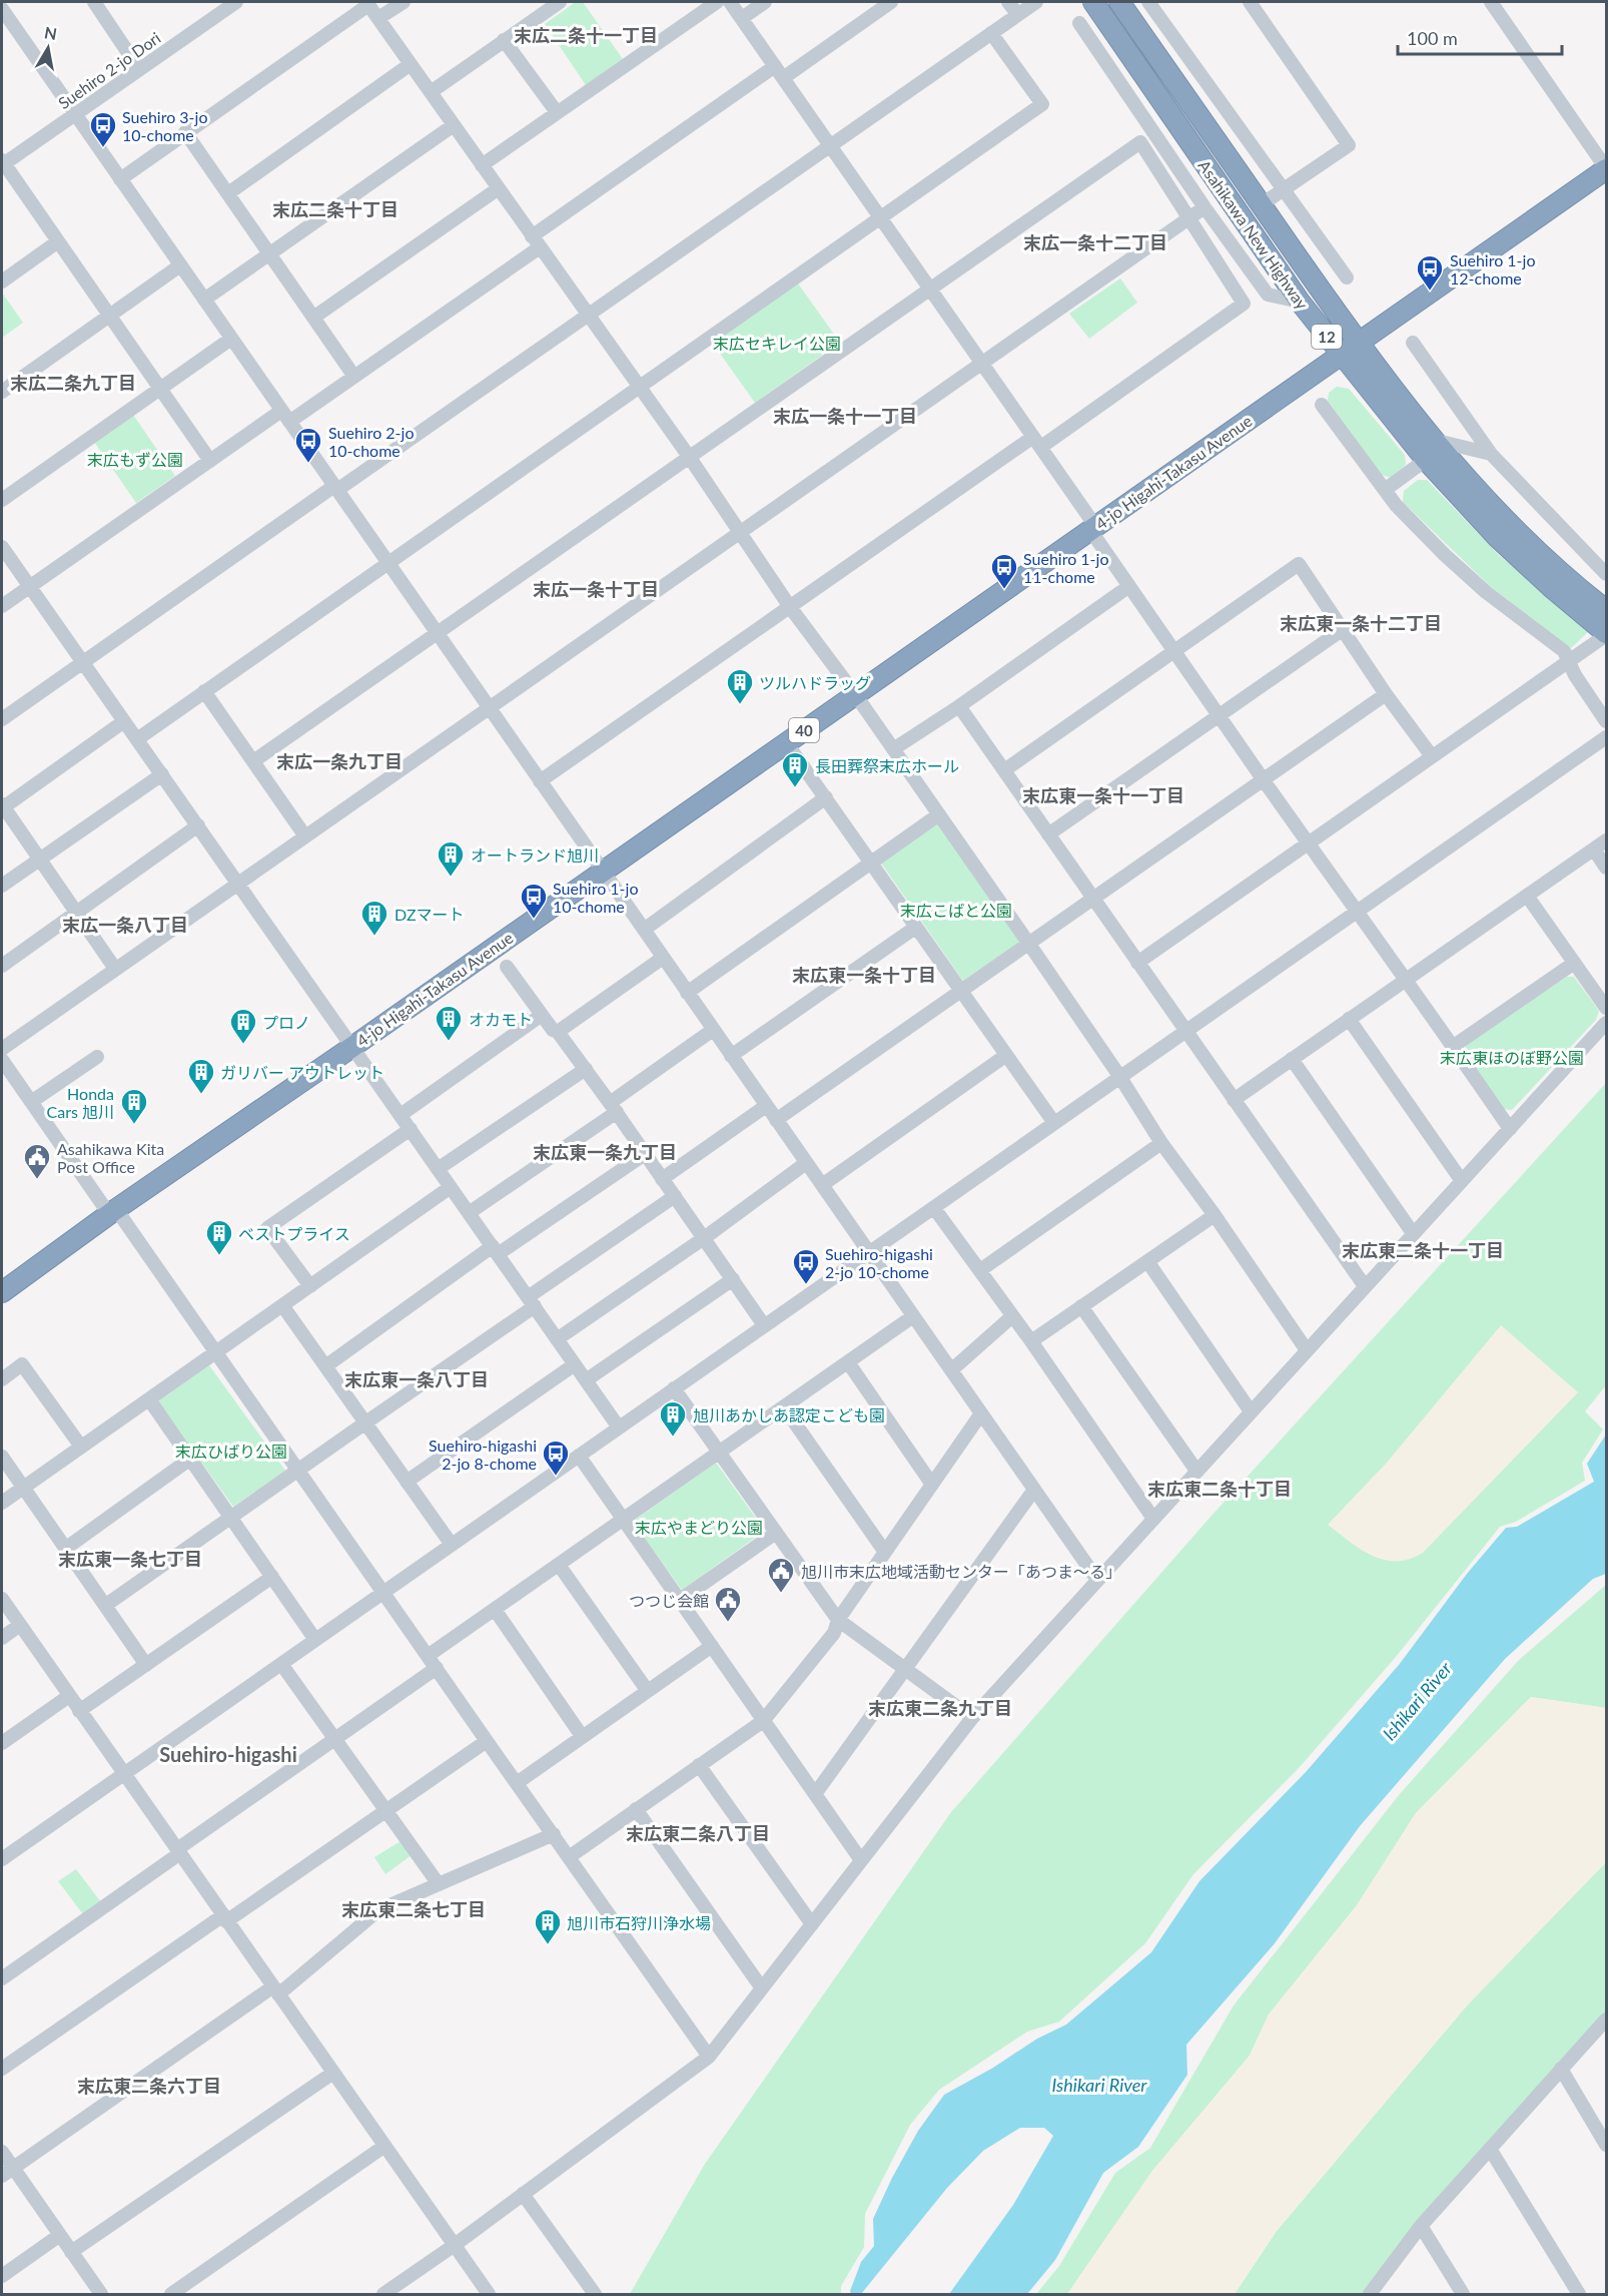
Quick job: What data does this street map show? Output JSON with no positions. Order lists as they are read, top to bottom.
{
  "streets": {
    "highway": [
      "Asahikawa New Highway",
      "12",
      "4-jo Higahi-Takasu Avenue",
      "40"
    ],
    "street": ["Suehiro 2-jo Dori"]
  },
  "crossings": [
    ["Asahikawa New Highway", "4-jo Higahi-Takasu Avenue"]
  ],
  "districts": [
    "末広二条十一丁目",
    "末広二条十丁目",
    "末広一条十二丁目",
    "末広二条九丁目",
    "末広一条十一丁目",
    "末広一条十丁目",
    "末広東一条十二丁目",
    "末広一条九丁目",
    "末広東一条十一丁目",
    "末広一条八丁目",
    "末広東一条十丁目",
    "末広東一条九丁目",
    "末広東二条十一丁目",
    "末広東一条八丁目",
    "末広東二条十丁目",
    "末広東一条七丁目",
    "末広東二条九丁目",
    "Suehiro-higashi",
    "末広東二条八丁目",
    "末広東二条七丁目",
    "末広東二条六丁目"
  ],
  "water": ["Ishikari River"],
  "parks": [
    "末広セキレイ公園",
    "末広もず公園",
    "末広こばと公園",
    "末広東ほのぼ野公園",
    "末広ひばり公園",
    "末広やまどり公園"
  ],
  "places": {
    "bus stop": [
      "Suehiro 3-jo 10-chome",
      "Suehiro 1-jo 12-chome",
      "Suehiro 2-jo 10-chome",
      "Suehiro 1-jo 11-chome",
      "Suehiro 1-jo 10-chome",
      "Suehiro-higashi 2-jo 10-chome",
      "Suehiro-higashi 2-jo 8-chome"
    ],
    "building": [
      "ツルハドラッグ",
      "長田葬祭末広ホール",
      "オートランド旭川",
      "DZマート",
      "オカモト",
      "プロノ",
      "ガリバー アウトレット",
      "Honda Cars 旭川",
      "ベストプライス",
      "旭川あかしあ認定こども園",
      "旭川市石狩川浄水場"
    ],
    "public building": ["Asahikawa Kita Post Office", "旭川市末広地域活動センター「あつま〜る」", "つつじ会館"]
  },
  "scale_bar": "100 m",
  "north": "top"
}
